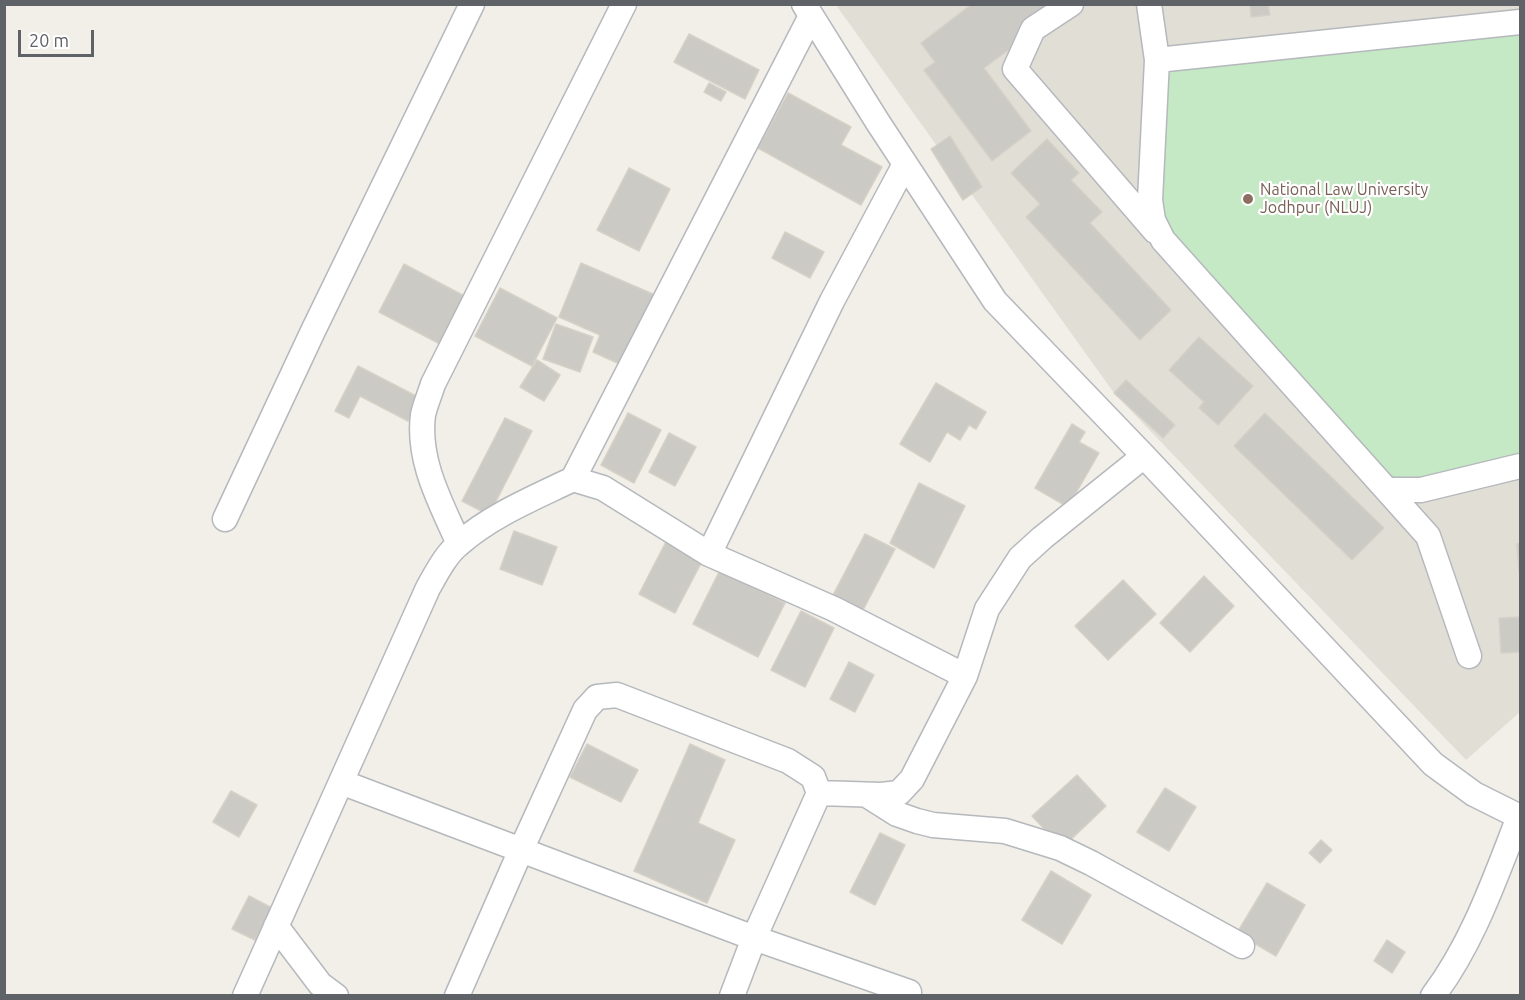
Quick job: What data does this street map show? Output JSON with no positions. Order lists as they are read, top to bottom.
{
  "places": ["National Law University Jodhpur (NLUJ)"],
  "scale_bar": "20 m"
}
